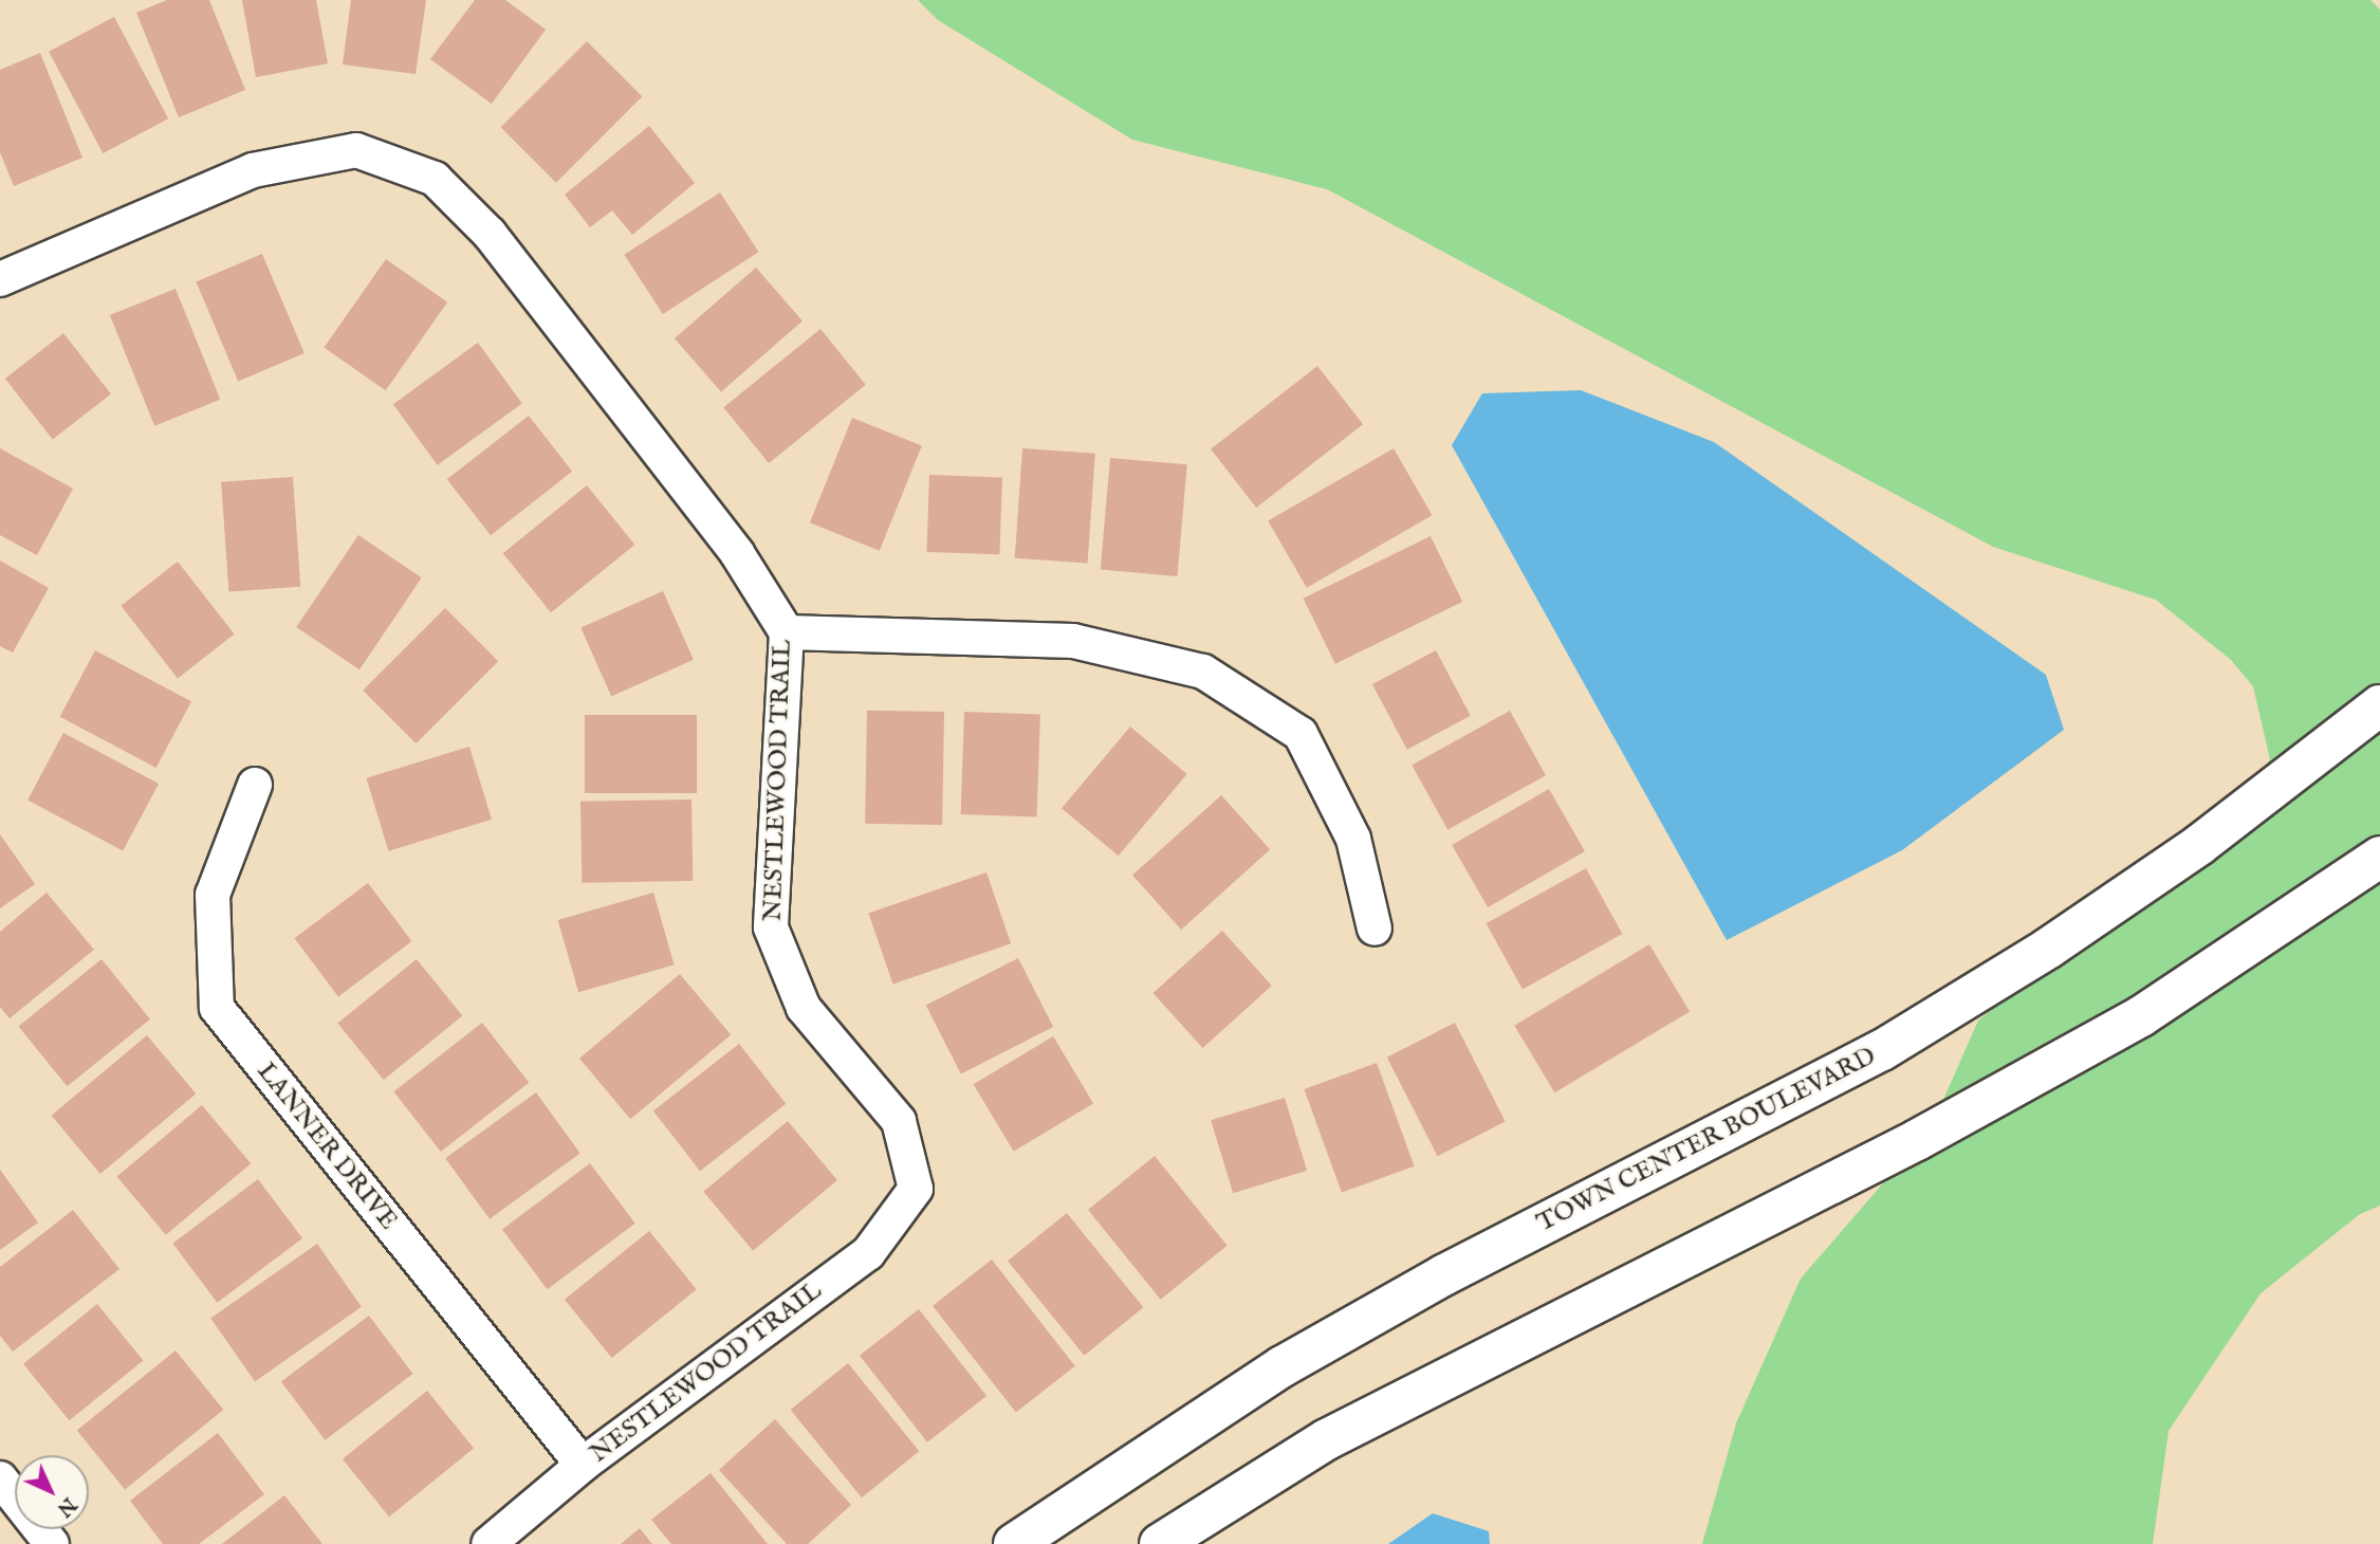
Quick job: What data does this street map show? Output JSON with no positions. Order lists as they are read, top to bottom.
{
  "streets": {
    "main road": ["TOWN CENTER BOULEVARD"],
    "street": ["NESTLEWOOD TRAIL", "LANNER DRIVE"]
  },
  "crossings": [
    ["NESTLEWOOD TRAIL", "LANNER DRIVE"]
  ],
  "north": "bottom right"
}
